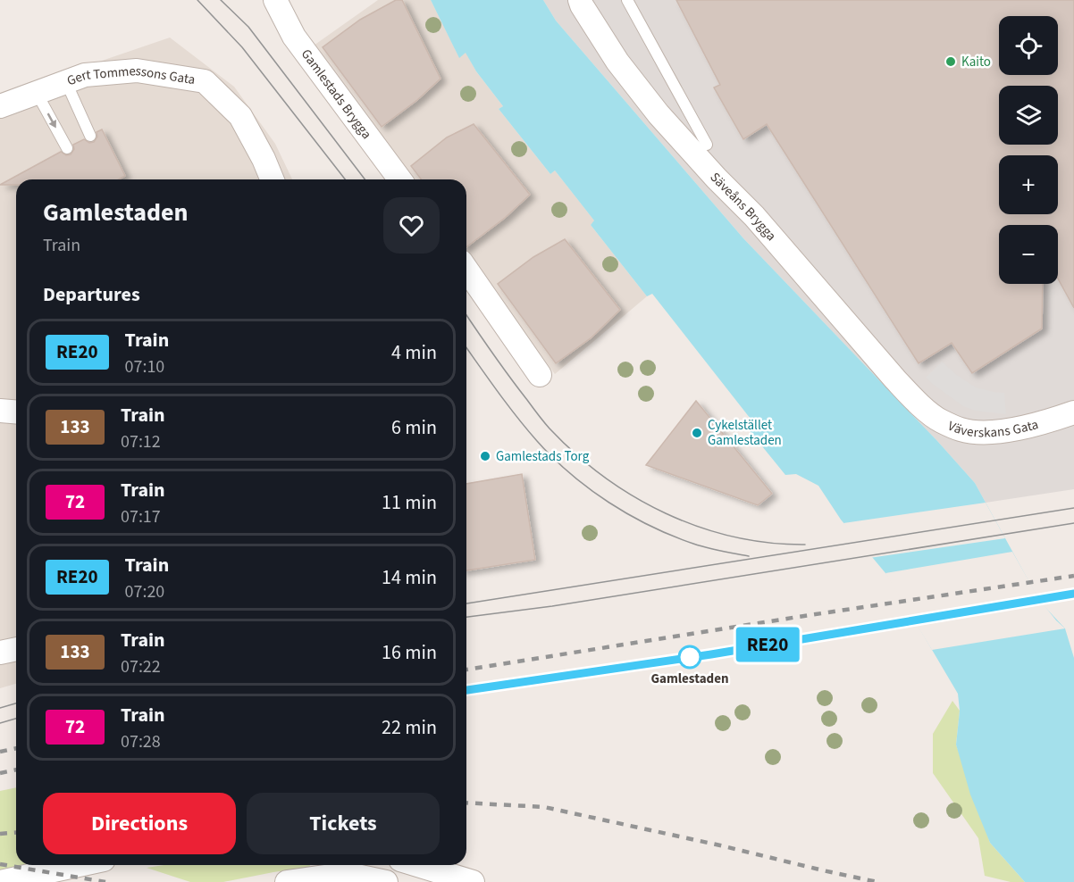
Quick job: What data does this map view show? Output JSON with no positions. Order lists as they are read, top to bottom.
{
  "streets": {
    "street": [
      "Gert Tommessons Gata",
      "Gamlestads Brygga",
      "Säveåns Brygga",
      "Väverskans Gata"
    ]
  },
  "crossings": [
    ["Säveåns Brygga", "Väverskans Gata"]
  ],
  "places": [
    "Kaito",
    "Cykelstället Gamlestaden",
    "Gamlestads Torg",
    "Gamlestaden"
  ],
  "page": {
    "on_map": "RE20",
    "map_buttons": ["+", "−"],
    "heading": [
      ["Gamlestaden", "Train"],
      "Departures"
    ],
    "list": [
      {
        "mark": "RE20",
        "name": "Train",
        "note": "07:10",
        "value": "4 min"
      },
      {
        "mark": "133",
        "name": "Train",
        "note": "07:12",
        "value": "6 min"
      },
      {
        "mark": "72",
        "name": "Train",
        "note": "07:17",
        "value": "11 min"
      },
      {
        "mark": "RE20",
        "name": "Train",
        "note": "07:20",
        "value": "14 min"
      },
      {
        "mark": "133",
        "name": "Train",
        "note": "07:22",
        "value": "16 min"
      },
      {
        "mark": "72",
        "name": "Train",
        "note": "07:28",
        "value": "22 min"
      }
    ],
    "buttons": ["Directions", "Tickets"]
  }
}
